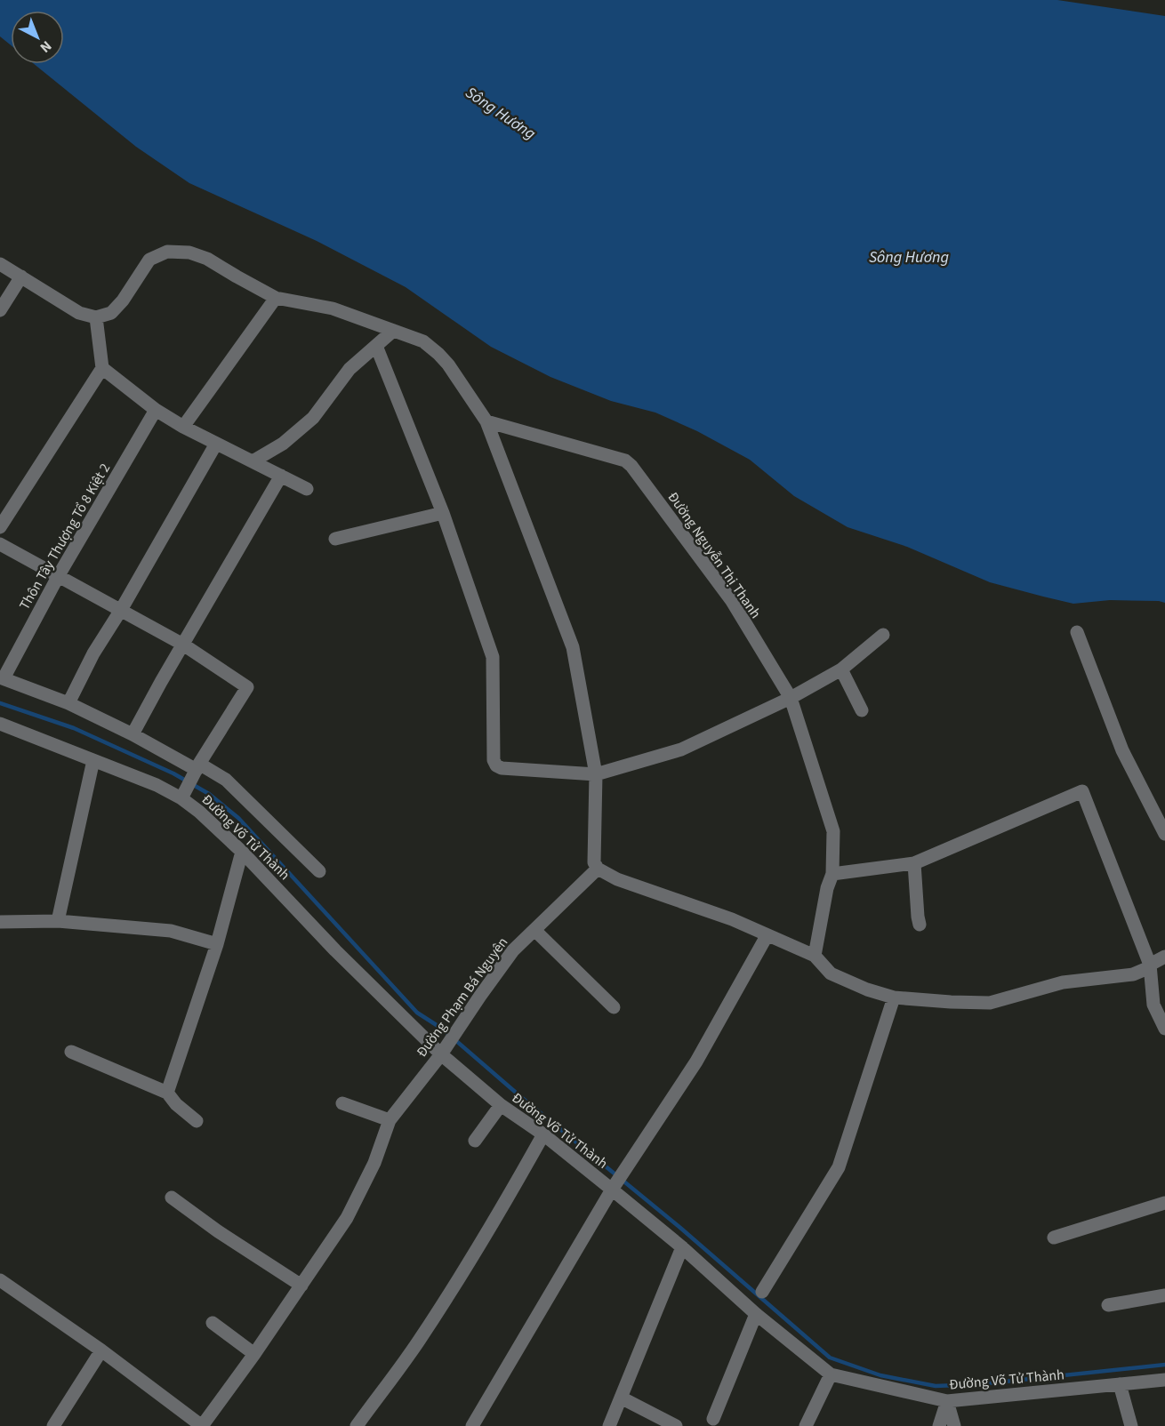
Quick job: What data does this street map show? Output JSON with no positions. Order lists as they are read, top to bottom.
{
  "streets": {
    "street": [
      "Thôn Tây Thượng Tổ 8 Kiệt 2",
      "Đường Nguyễn Thị Thanh",
      "Đường Võ Tử Thành",
      "Đường Phạm Bá Nguyên"
    ]
  },
  "crossings": [
    ["Đường Võ Tử Thành", "Đường Phạm Bá Nguyên"]
  ],
  "water": ["Sông Hương"],
  "north": "bottom right"
}
